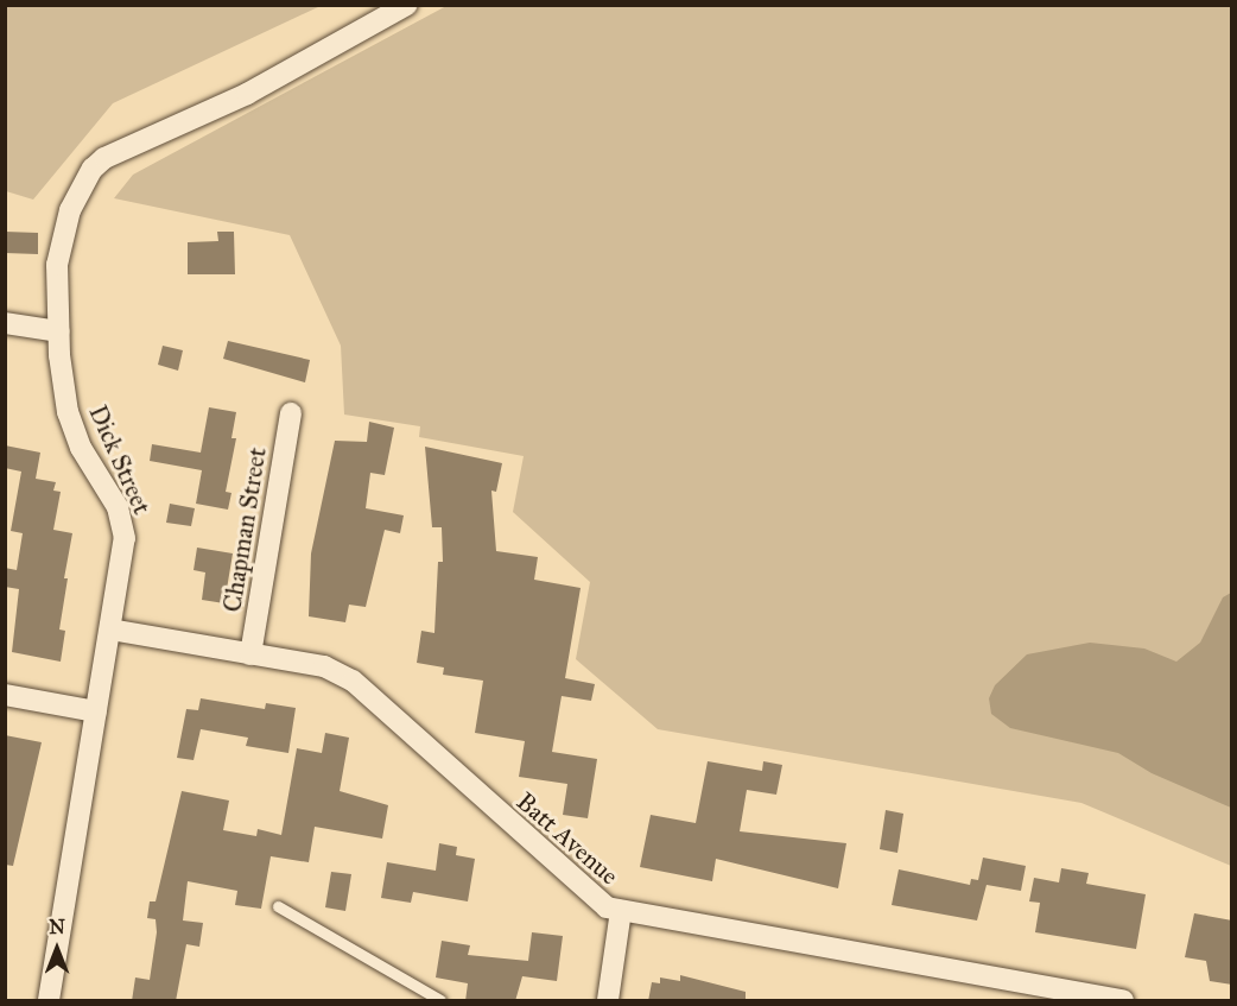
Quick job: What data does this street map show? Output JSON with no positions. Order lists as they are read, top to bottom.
{
  "streets": {
    "street": ["Dick Street", "Chapman Street", "Batt Avenue"]
  },
  "crossings": [
    ["Dick Street", "Batt Avenue"],
    ["Chapman Street", "Batt Avenue"]
  ],
  "north": "top"
}
